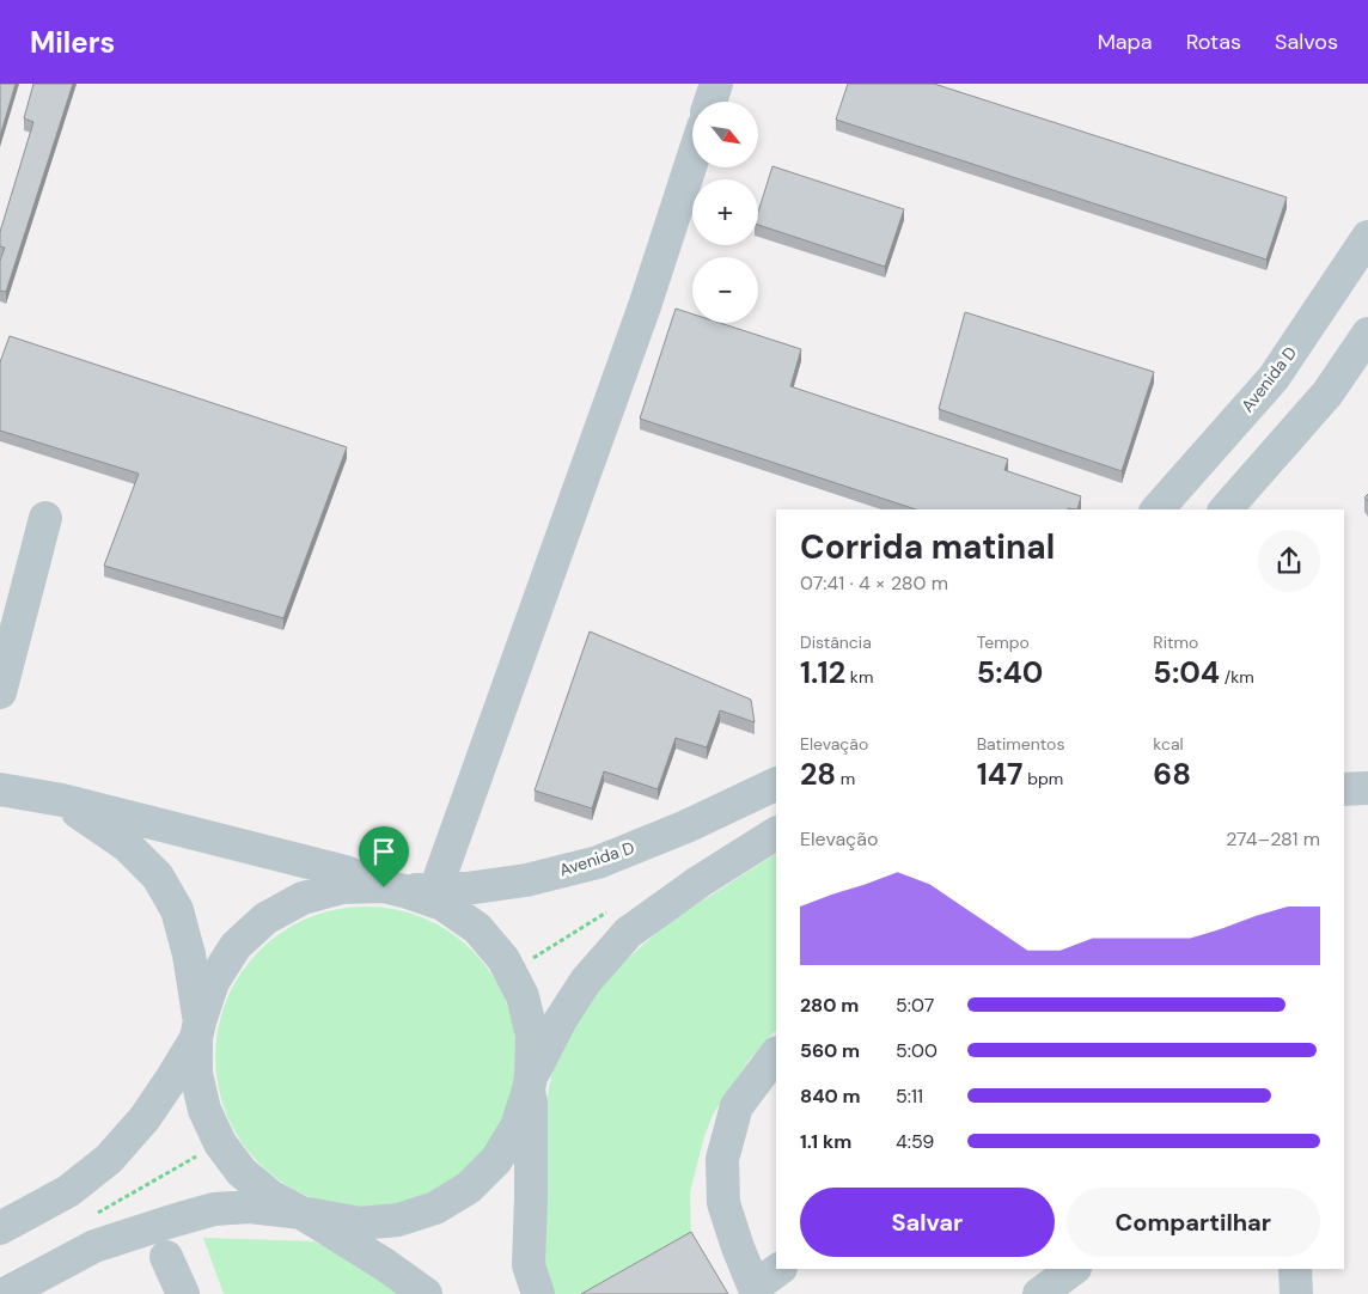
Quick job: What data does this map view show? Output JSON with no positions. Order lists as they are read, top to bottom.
{
  "streets": {
    "street": ["Avenida D"]
  },
  "north": "bottom right",
  "page": {
    "header": "Milers",
    "nav": ["Mapa", "Rotas", "Salvos"],
    "map_buttons": ["+", "−"],
    "heading": ["Corrida matinal", "07:41 · 4 × 280 m"],
    "stats": [
      ["Distância", "1.12 km"],
      ["Tempo", "5:40"],
      ["Ritmo", "5:04 /km"],
      ["Elevação", "28 m"],
      ["Batimentos", "147 bpm"],
      ["kcal", "68"]
    ],
    "chart": ["Elevação", "274–281 m"],
    "list": [
      {
        "name": "280 m",
        "note": "5:07"
      },
      {
        "name": "560 m",
        "note": "5:00"
      },
      {
        "name": "840 m",
        "note": "5:11"
      },
      {
        "name": "1.1 km",
        "note": "4:59"
      }
    ],
    "buttons": ["Salvar", "Compartilhar"]
  }
}
